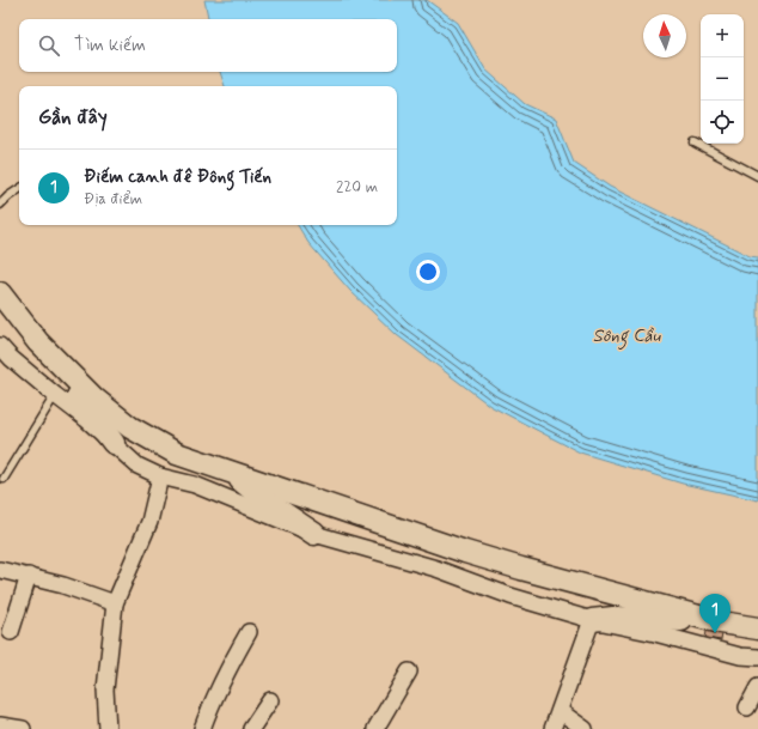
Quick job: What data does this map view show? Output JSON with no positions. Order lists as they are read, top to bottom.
{
  "water": ["Sông Cầu"],
  "north": "top",
  "page": {
    "map_buttons": ["+", "−"],
    "search": "Tìm kiếm",
    "heading": "Gần đây",
    "list": [
      {
        "mark": "1",
        "name": "Điếm canh đê Đông Tiến",
        "note": "Địa điểm",
        "value": "220 m"
      }
    ],
    "pins": "1"
  }
}
